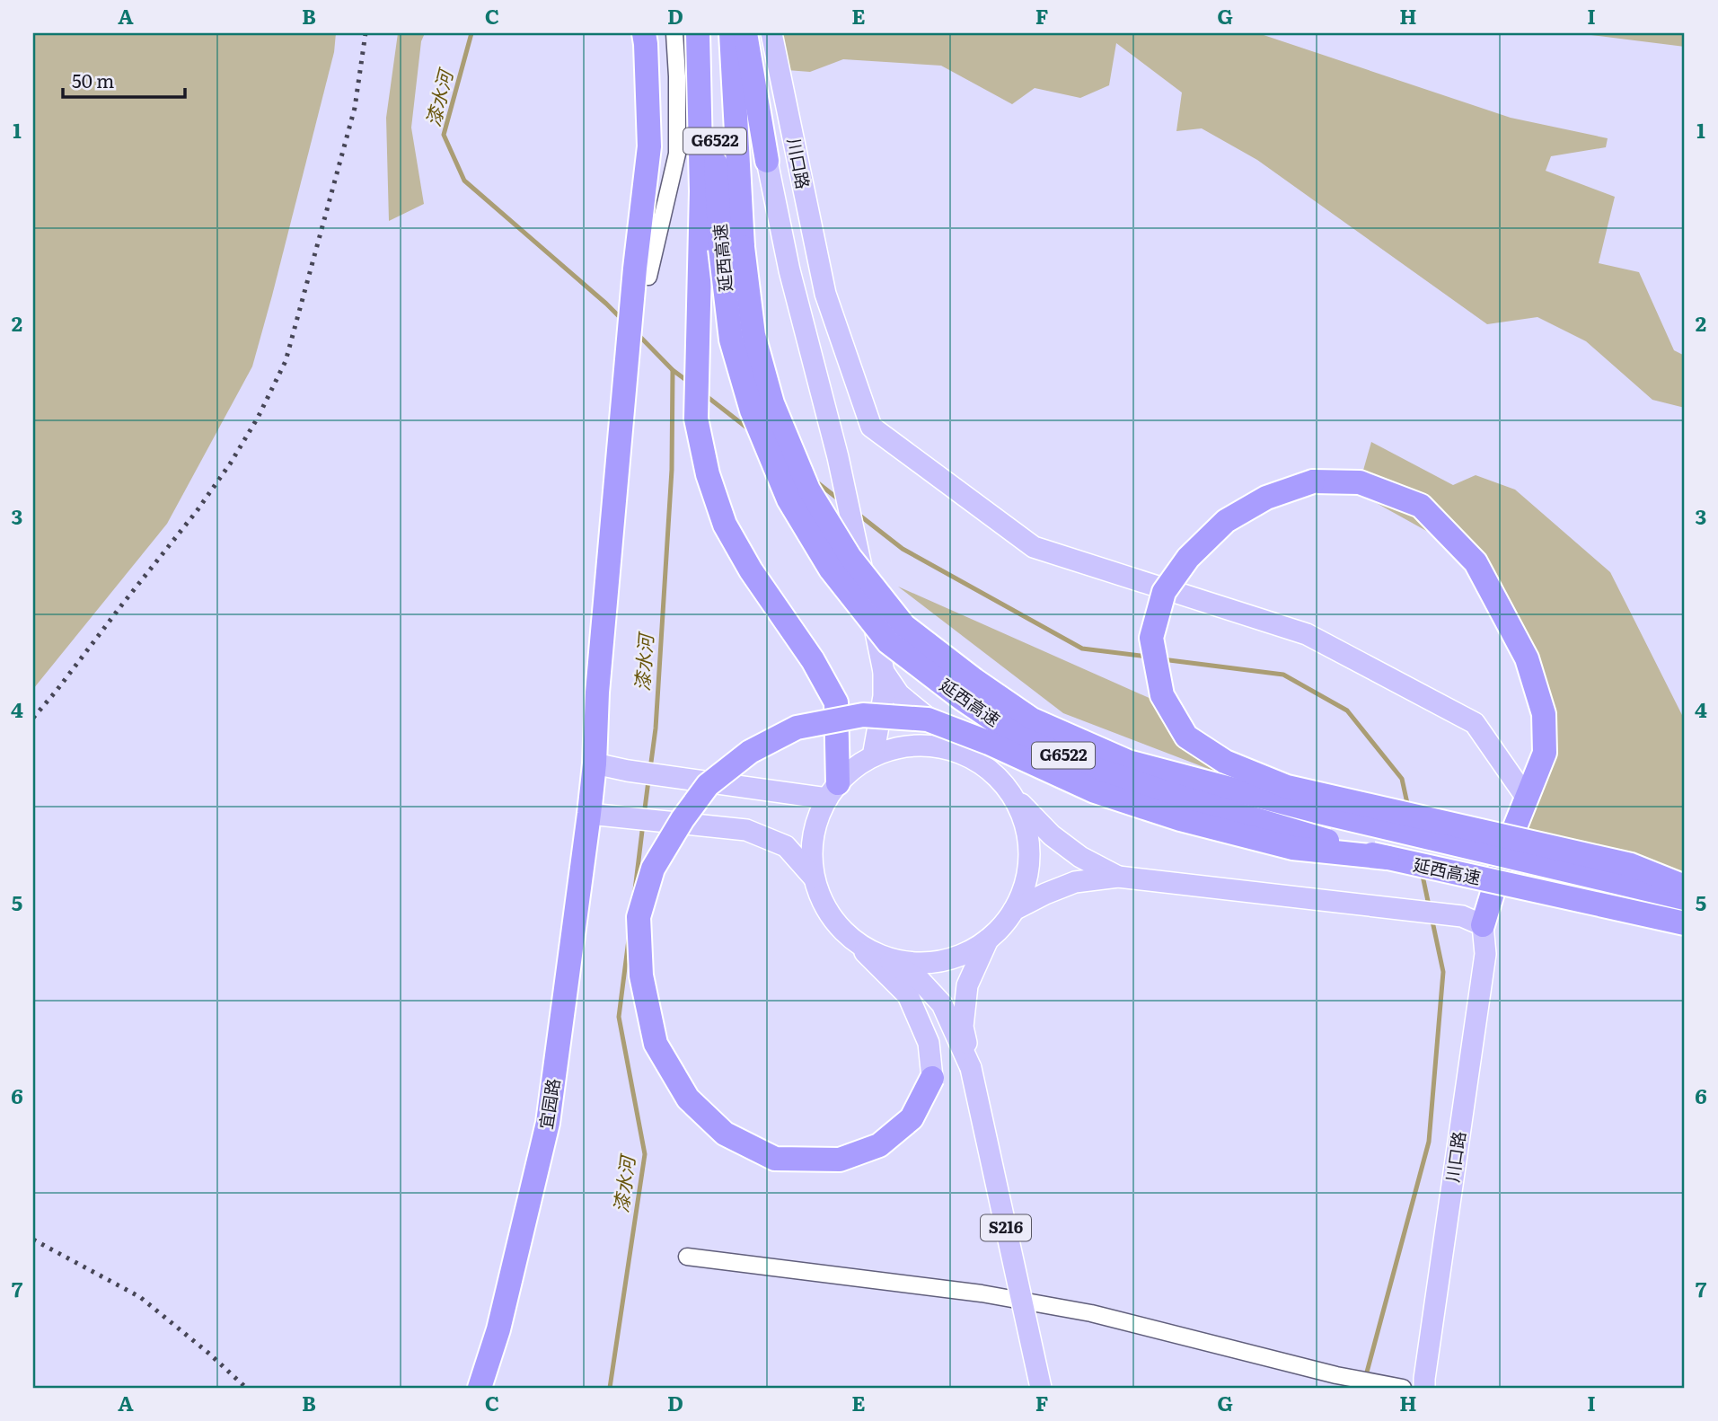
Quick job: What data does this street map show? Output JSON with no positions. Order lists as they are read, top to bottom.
{
  "streets": {
    "highway": ["G6522", "延西高速", "宜园路"],
    "main road": ["川口路", "S216"]
  },
  "water": ["漆水河"],
  "scale_bar": "50 m",
  "grid": {
    "columns": [
      "A",
      "B",
      "C",
      "D",
      "E",
      "F",
      "G",
      "H",
      "I"
    ],
    "rows": [
      "1",
      "2",
      "3",
      "4",
      "5",
      "6",
      "7"
    ]
  }
}
